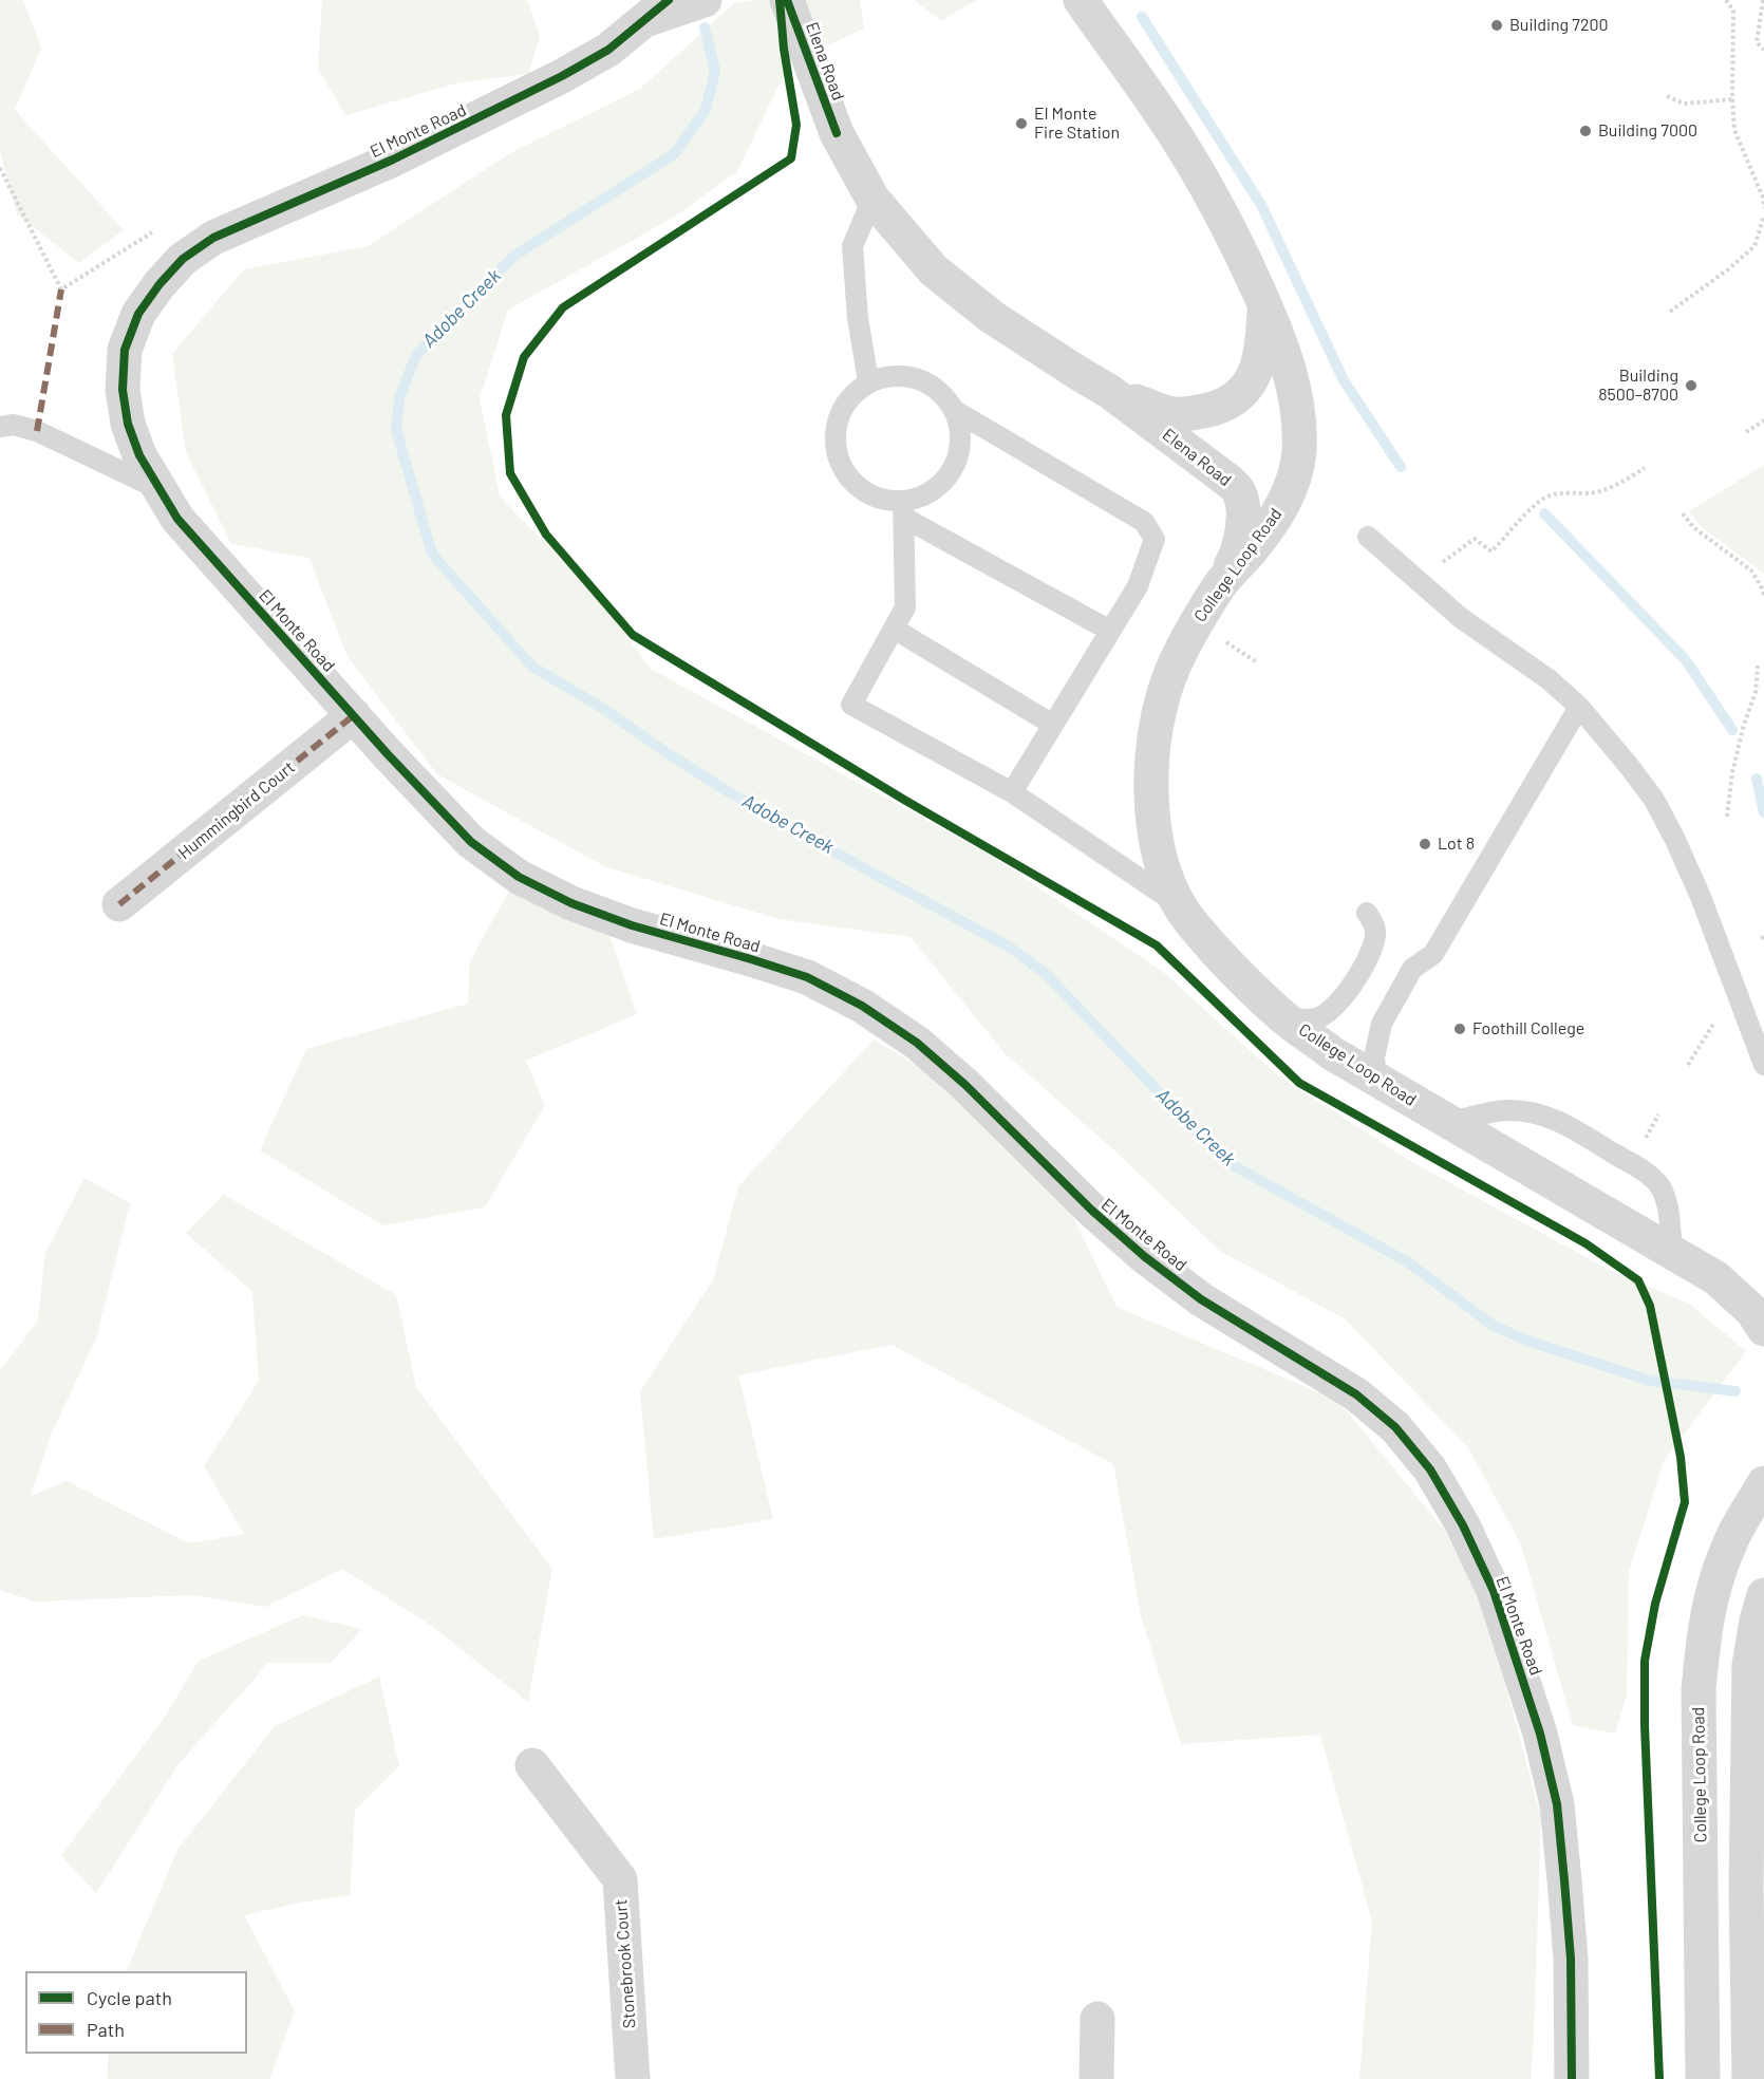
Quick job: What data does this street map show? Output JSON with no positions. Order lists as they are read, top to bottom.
{
  "streets": {
    "street": [
      "Elena Road",
      "El Monte Road",
      "College Loop Road",
      "Hummingbird Court",
      "Stonebrook Court"
    ]
  },
  "crossings": [
    ["Elena Road", "College Loop Road"],
    ["El Monte Road", "Hummingbird Court"]
  ],
  "water": ["Adobe Creek"],
  "places": [
    "Building 7200",
    "El Monte Fire Station",
    "Building 7000",
    "Building 8500–8700",
    "Lot 8",
    "Foothill College"
  ],
  "legend": ["Cycle path", "Path"]
}
